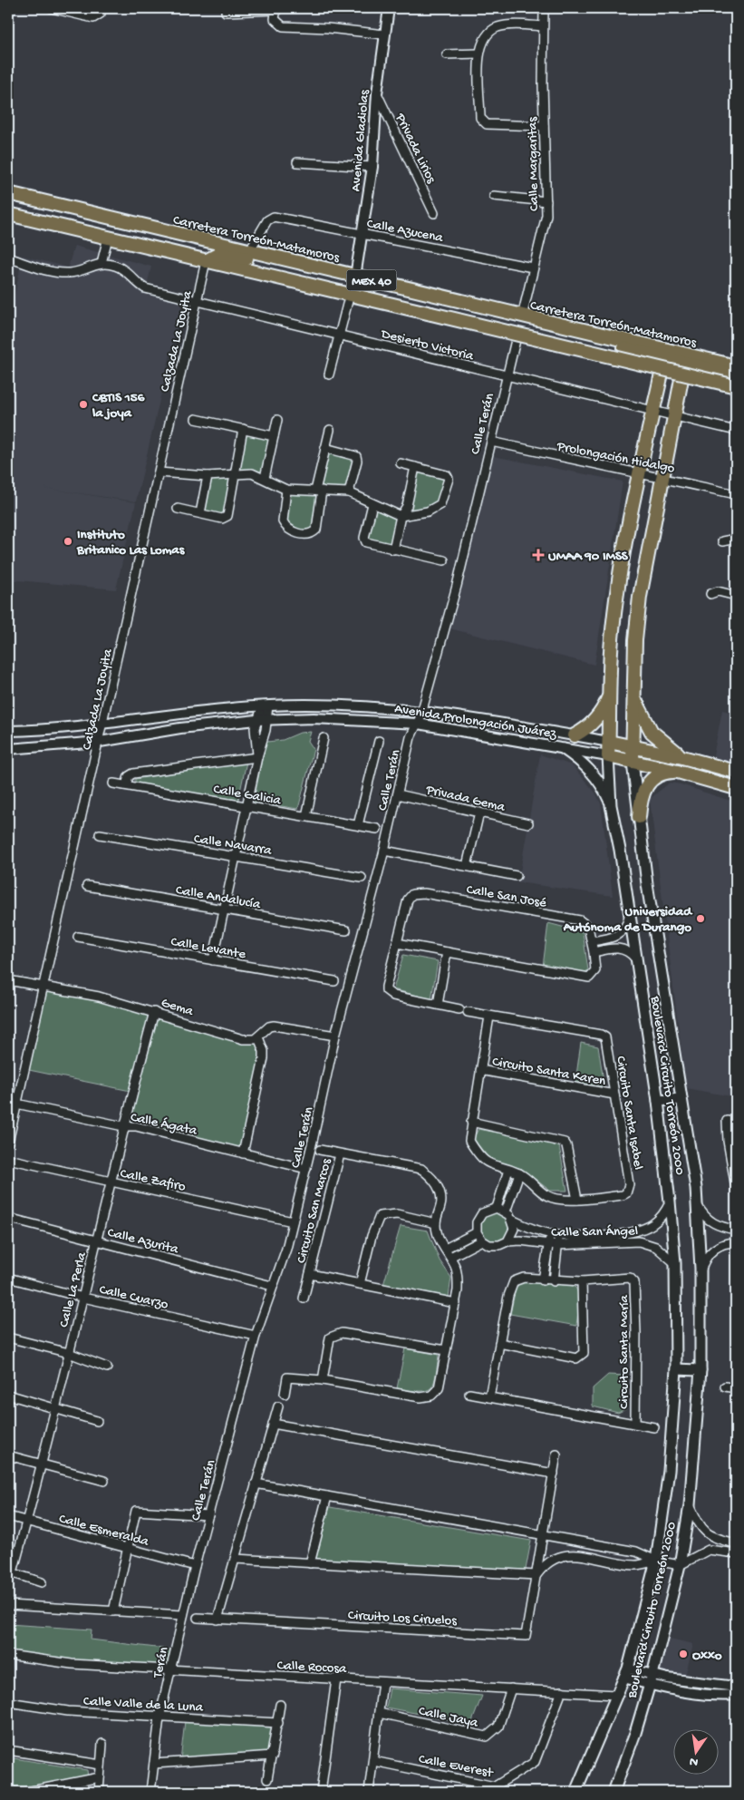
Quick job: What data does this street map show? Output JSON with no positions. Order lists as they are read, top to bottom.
{
  "streets": {
    "main road": [
      "Carretera Torreón-Matamoros",
      "MEX 40",
      "Avenida Prolongación Juárez",
      "Boulevard Circuito Torreón 2000"
    ],
    "street": [
      "Avenida Gladiolas",
      "Privada Lirios",
      "Calle Margaritas",
      "Calle Azucena",
      "Calzada La Joyita",
      "Desierto Victoria",
      "Calle Terán",
      "Prolongación Hidalgo",
      "Calle Galicia",
      "Privada Gema",
      "Calle Navarra",
      "Calle San José",
      "Calle Andalucía",
      "Calle Levante",
      "Gema",
      "Circuito Santa Karen",
      "Circuito Santa Isabel",
      "Calle Ágata",
      "Calle Zafiro",
      "Circuito San Marcos",
      "Calle San Ángel",
      "Calle Azurita",
      "Calle La Perla",
      "Calle Cuarzo",
      "Circuito Santa María",
      "Calle Esmeralda",
      "Circuito Los Ciruelos",
      "Terán",
      "Calle Rocosa",
      "Calle Valle de la Luna",
      "Calle Jaya",
      "Calle Everest"
    ]
  },
  "crossings": [
    ["Avenida Gladiolas", "Privada Lirios"],
    ["Avenida Gladiolas", "Calle Azucena"],
    ["Avenida Gladiolas", "Carretera Torreón-Matamoros"],
    ["Calle Margaritas", "Calle Azucena"],
    ["Calle Margaritas", "Carretera Torreón-Matamoros"],
    ["Calle Azucena", "Carretera Torreón-Matamoros"],
    ["MEX 40", "Calzada La Joyita"],
    ["Calzada La Joyita", "Desierto Victoria"],
    ["Calzada La Joyita", "Avenida Prolongación Juárez"],
    ["Calzada La Joyita", "Gema"],
    ["Calzada La Joyita", "Calle Ágata"],
    ["Desierto Victoria", "Calle Terán"],
    ["Desierto Victoria", "Boulevard Circuito Torreón 2000"],
    ["Calle Terán", "Prolongación Hidalgo"],
    ["Calle Terán", "Avenida Prolongación Juárez"],
    ["Calle Terán", "Privada Gema"],
    ["Calle Terán", "Calle San José"],
    ["Calle Terán", "Calle Ágata"],
    ["Calle Terán", "Calle Zafiro"],
    ["Calle Terán", "Calle Azurita"],
    ["Calle Terán", "Calle Cuarzo"],
    ["Calle Terán", "Calle Esmeralda"],
    ["Calle Terán", "Terán"],
    ["Prolongación Hidalgo", "Boulevard Circuito Torreón 2000"],
    ["Avenida Prolongación Juárez", "Boulevard Circuito Torreón 2000"],
    ["Gema", "Calle La Perla"],
    ["Circuito Santa Karen", "Circuito Santa Isabel"],
    ["Boulevard Circuito Torreón 2000", "Calle San Ángel"],
    ["Boulevard Circuito Torreón 2000", "Calle Rocosa"],
    ["Calle Ágata", "Calle La Perla"],
    ["Calle Zafiro", "Calle La Perla"],
    ["Calle Azurita", "Calle La Perla"],
    ["Calle La Perla", "Calle Cuarzo"],
    ["Calle La Perla", "Calle Esmeralda"],
    ["Calle Esmeralda", "Terán"],
    ["Terán", "Calle Rocosa"],
    ["Terán", "Calle Valle de la Luna"],
    ["Calle Rocosa", "Calle Jaya"],
    ["Calle Rocosa", "Calle Everest"]
  ],
  "places": {
    "other": [
      "CBTIS 156 la joya",
      "Instituto Britanico Las Lomas",
      "Universidad Autónoma de Durango",
      "Oxxo"
    ],
    "health": ["UMAA 90 IMSS"]
  },
  "north": "bottom"
}
